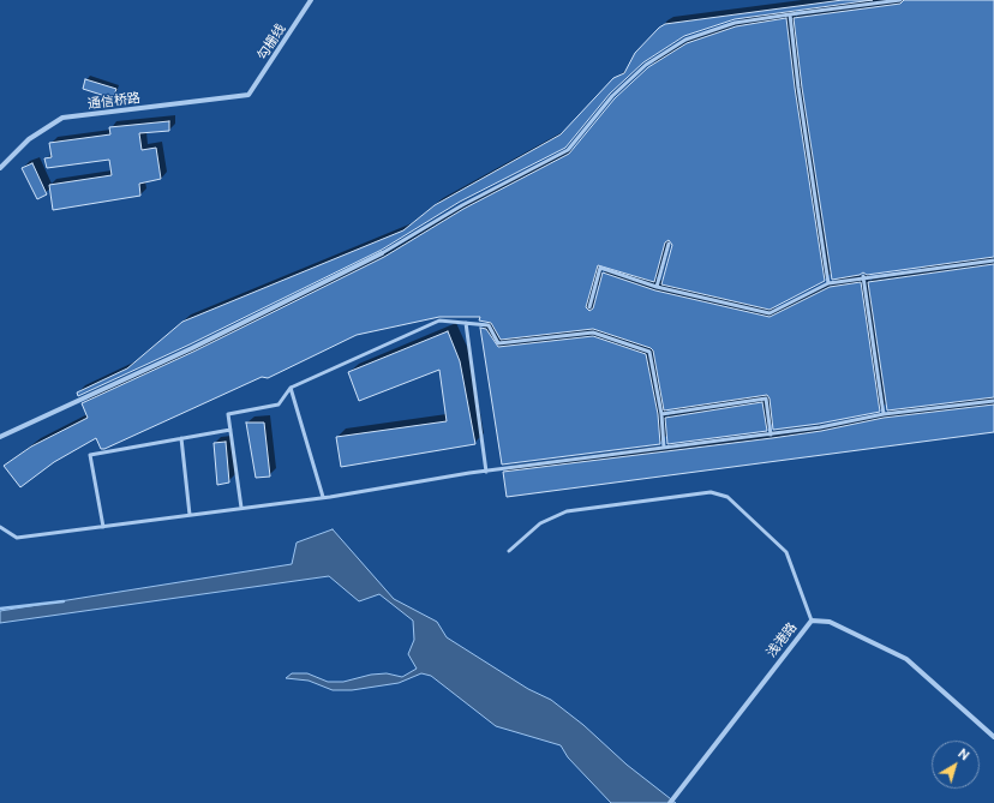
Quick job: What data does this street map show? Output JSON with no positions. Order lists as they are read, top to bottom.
{
  "streets": {
    "street": ["勾栅线", "通信桥路", "浅港路"]
  },
  "crossings": [
    ["勾栅线", "通信桥路"]
  ],
  "north": "top right"
}
